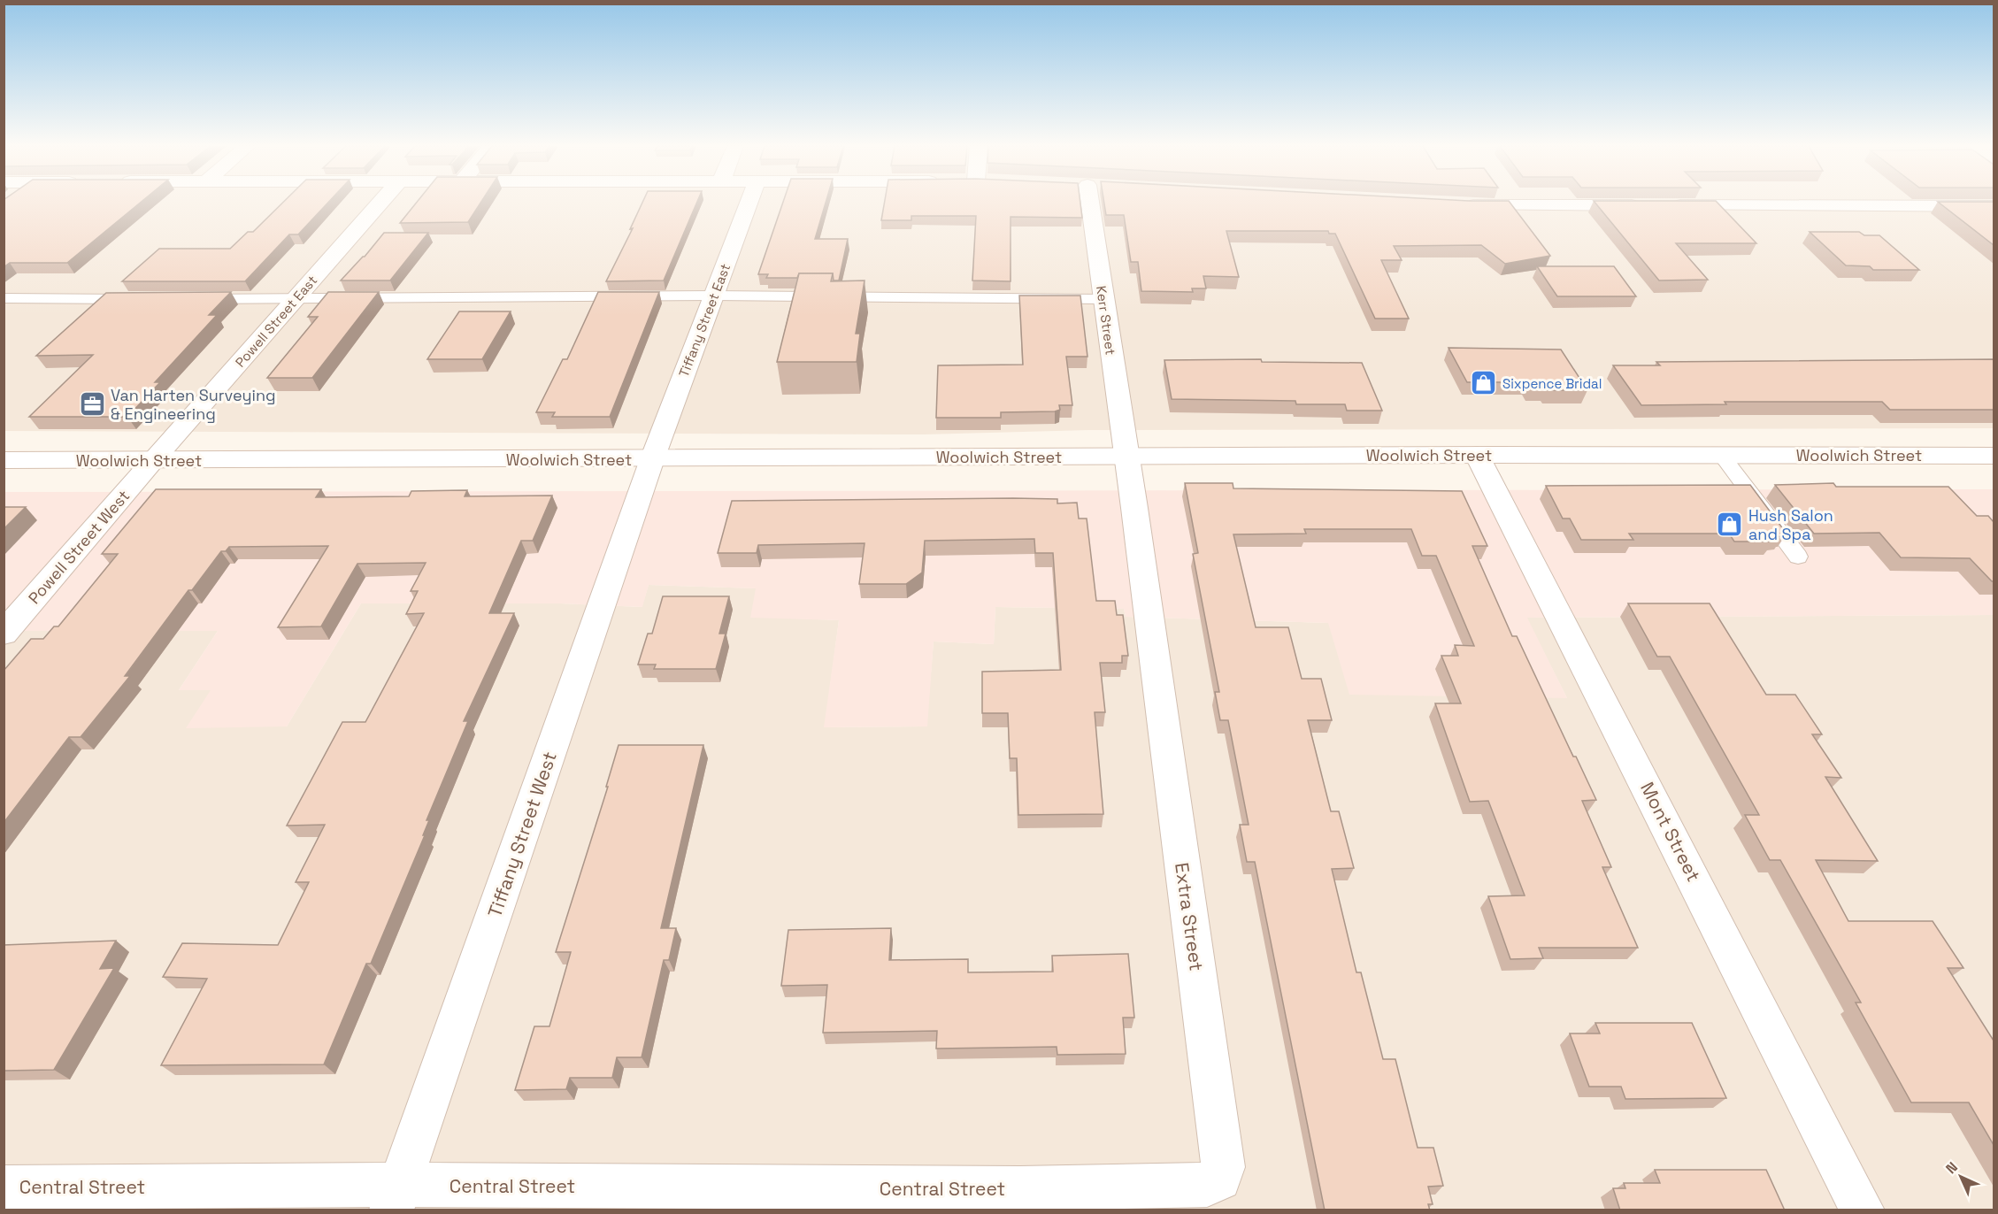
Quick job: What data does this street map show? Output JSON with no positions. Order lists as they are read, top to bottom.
{
  "streets": {
    "street": [
      "Tiffany Street East",
      "Kerr Street",
      "Powell Street East",
      "Woolwich Street",
      "Powell Street West",
      "Mont Street",
      "Tiffany Street West",
      "Extra Street",
      "Central Street"
    ]
  },
  "crossings": [
    ["Tiffany Street East", "Woolwich Street"],
    ["Tiffany Street East", "Tiffany Street West"],
    ["Kerr Street", "Woolwich Street"],
    ["Kerr Street", "Extra Street"],
    ["Powell Street East", "Woolwich Street"],
    ["Powell Street East", "Powell Street West"],
    ["Woolwich Street", "Powell Street West"],
    ["Woolwich Street", "Mont Street"],
    ["Woolwich Street", "Tiffany Street West"],
    ["Woolwich Street", "Extra Street"],
    ["Tiffany Street West", "Central Street"],
    ["Extra Street", "Central Street"]
  ],
  "places": {
    "shop": ["Sixpence Bridal", "Hush Salon and Spa"],
    "office": ["Van Harten Surveying & Engineering"]
  },
  "north": "top left"
}
